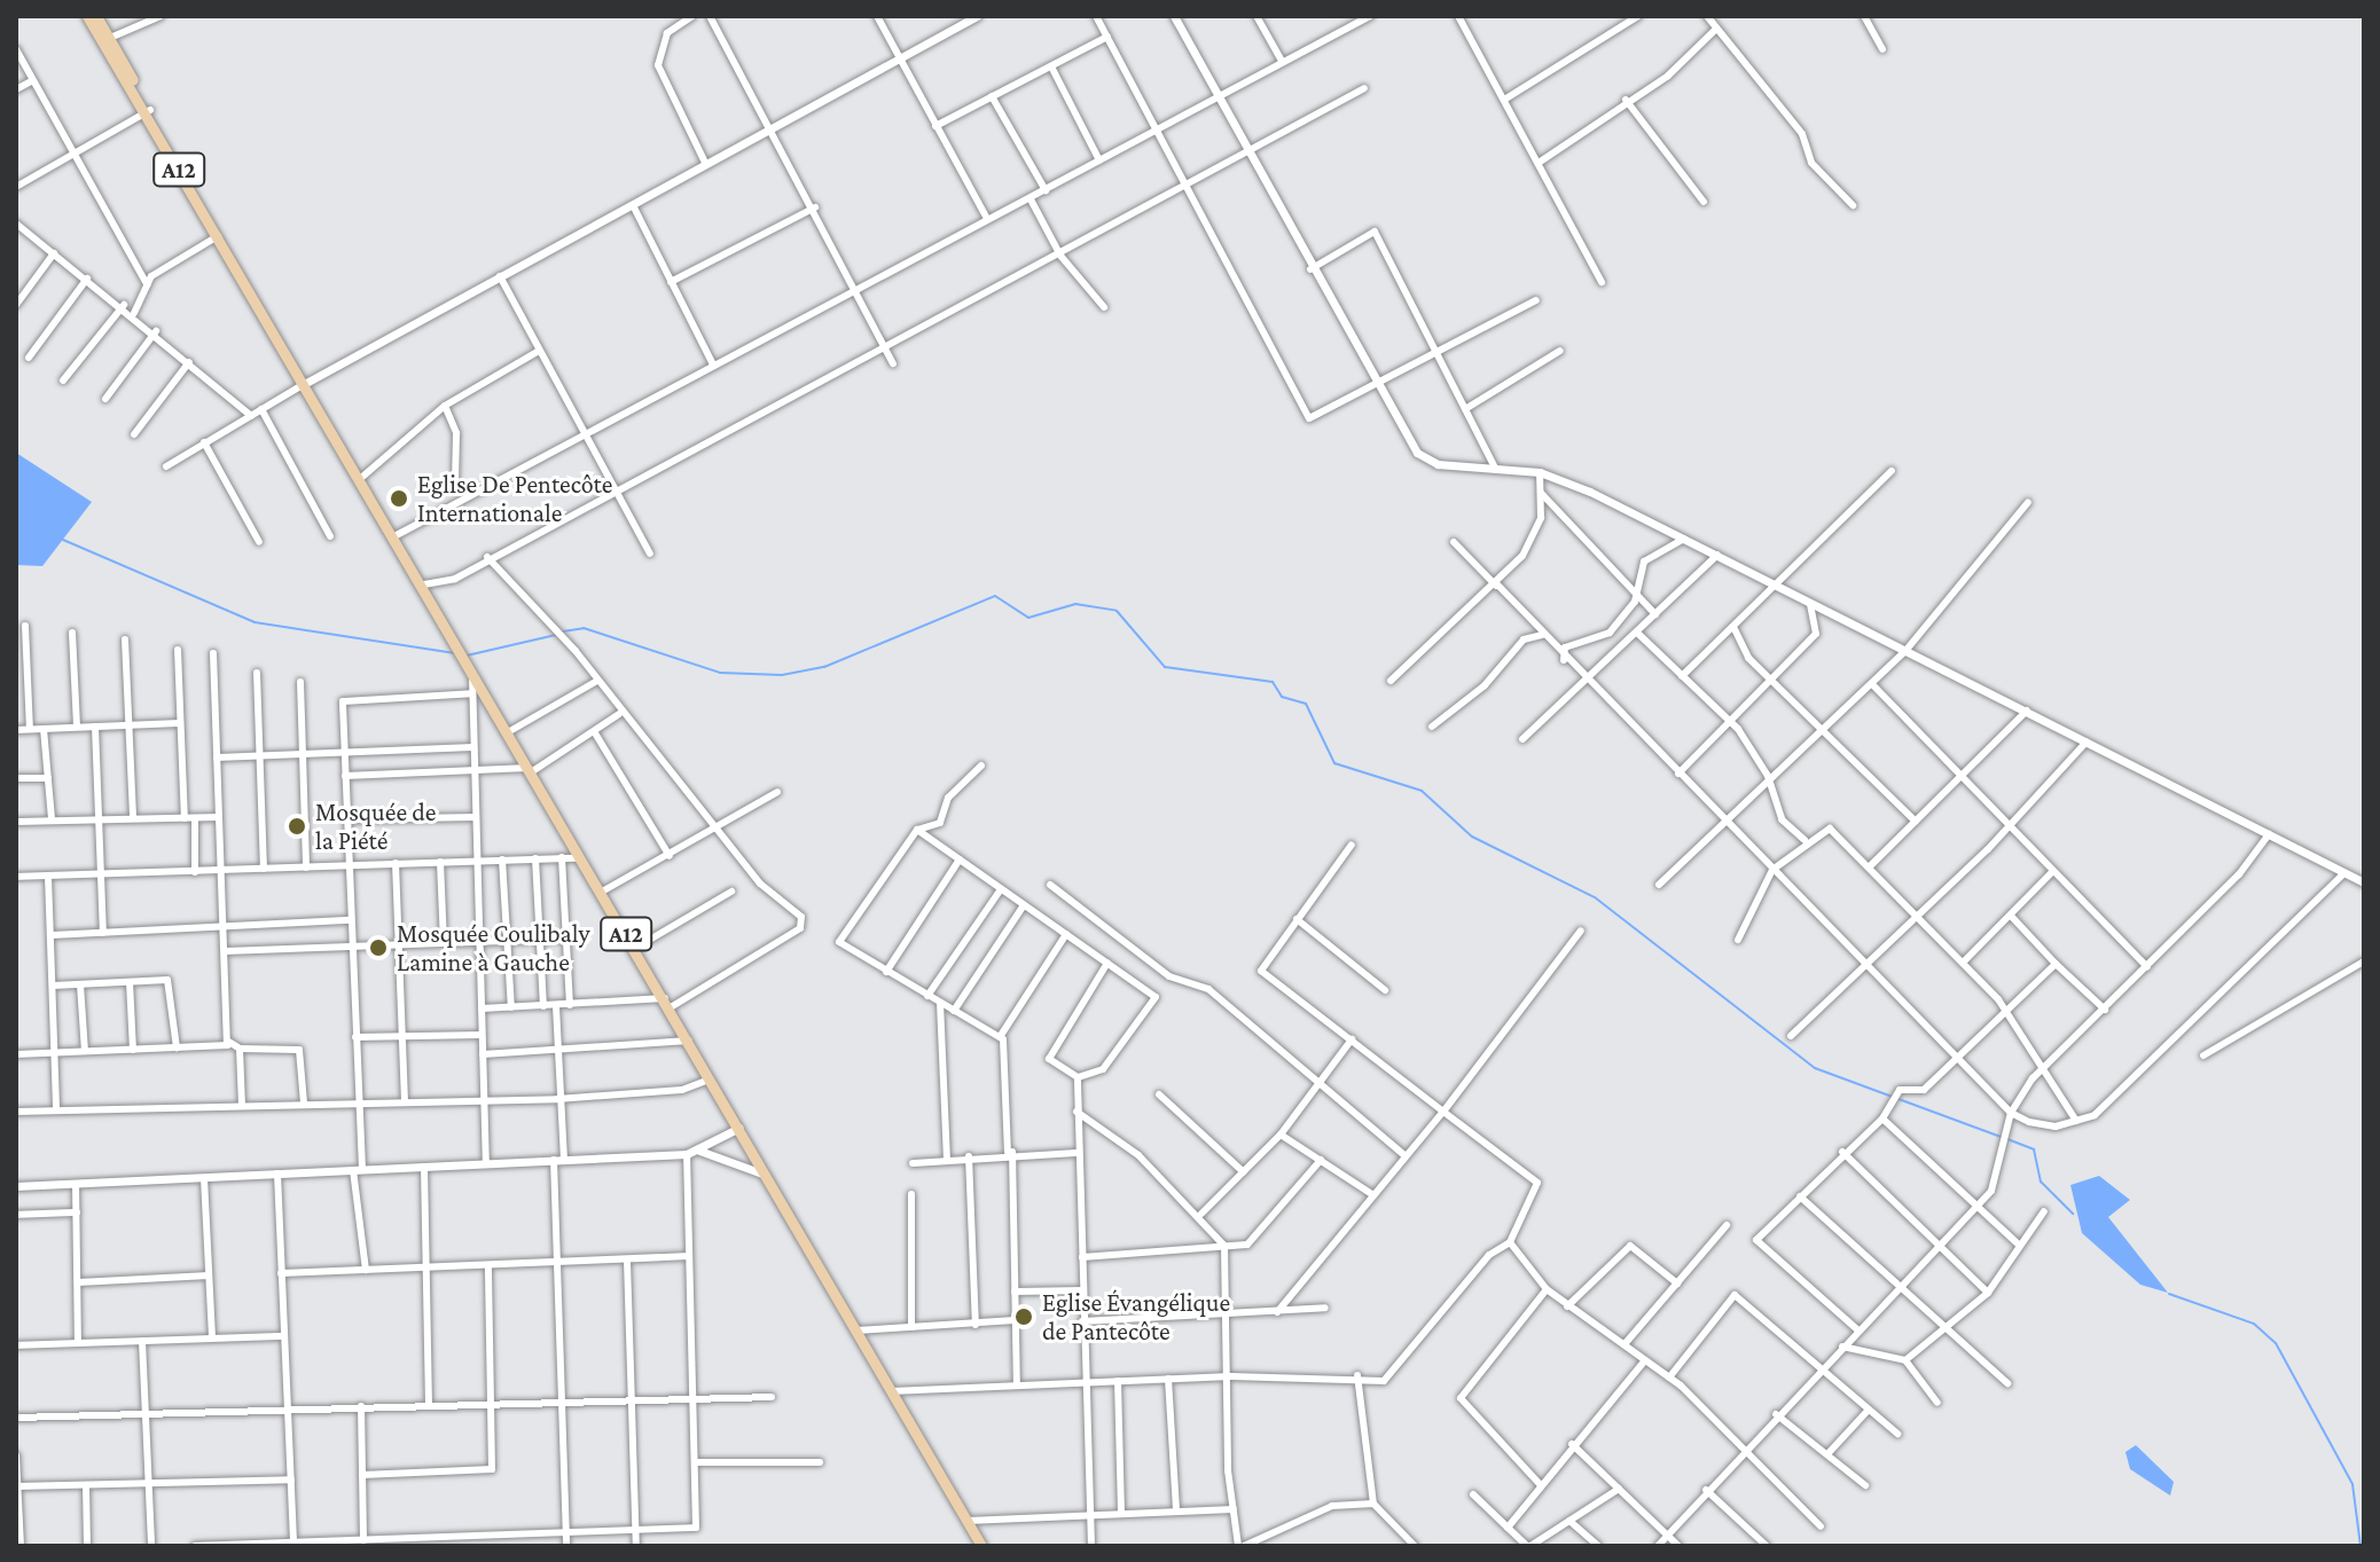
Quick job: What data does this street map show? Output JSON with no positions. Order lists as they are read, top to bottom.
{
  "streets": {
    "main road": ["A12"]
  },
  "places": [
    "Eglise De Pentecôte Internationale",
    "Mosquée de la Piété",
    "Mosquée Coulibaly Lamine à Gauche",
    "Eglise Évangélique de Pantecôte"
  ]
}
